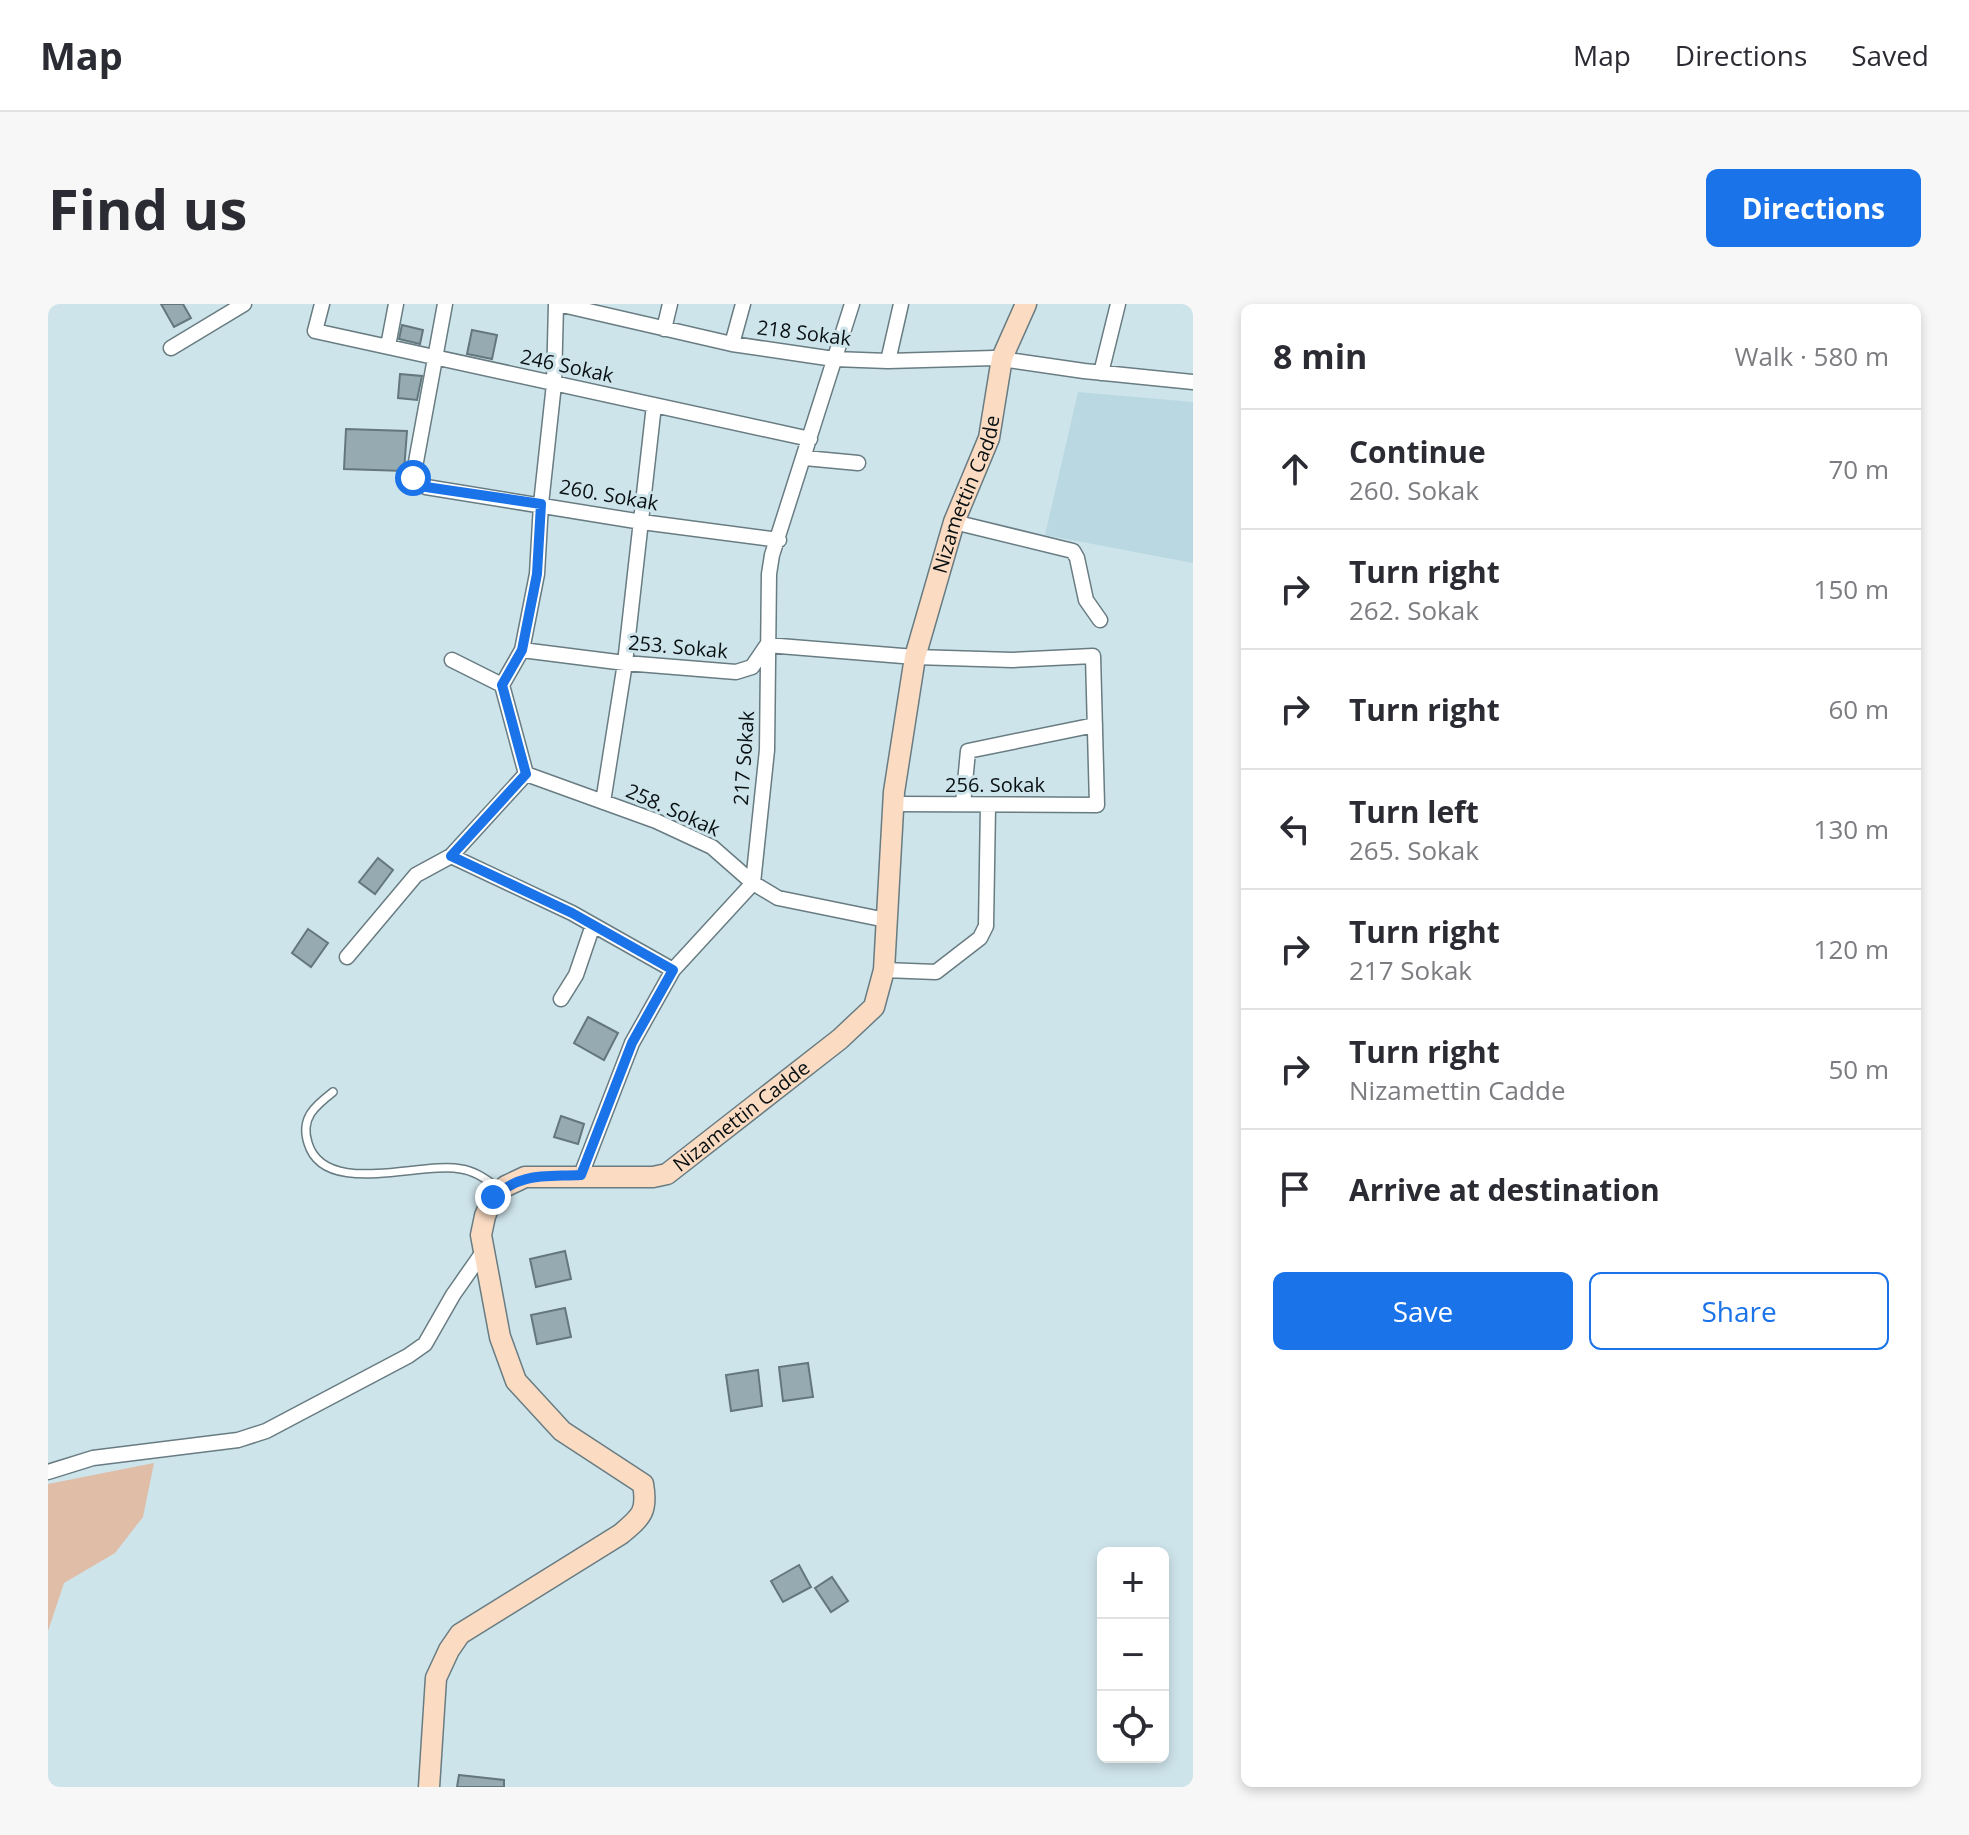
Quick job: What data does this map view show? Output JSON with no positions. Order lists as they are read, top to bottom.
{
  "streets": {
    "street": [
      "218 Sokak",
      "246 Sokak",
      "Nizamettin Cadde",
      "260. Sokak",
      "253. Sokak",
      "217 Sokak",
      "256. Sokak",
      "258. Sokak"
    ]
  },
  "crossings": [
    ["218 Sokak", "Nizamettin Cadde"],
    ["218 Sokak", "217 Sokak"],
    ["246 Sokak", "260. Sokak"],
    ["246 Sokak", "217 Sokak"],
    ["Nizamettin Cadde", "256. Sokak"],
    ["Nizamettin Cadde", "258. Sokak"],
    ["260. Sokak", "217 Sokak"],
    ["253. Sokak", "217 Sokak"],
    ["217 Sokak", "258. Sokak"]
  ],
  "page": {
    "header": "Map",
    "nav": ["Map", "Directions", "Saved"],
    "buttons": [
      "Directions",
      ["Save", "Share"]
    ],
    "title": "Find us",
    "heading": ["8 min", "Walk · 580 m"],
    "list": [
      ["Continue", "260. Sokak", "70 m"],
      ["Turn right", "262. Sokak", "150 m"],
      ["Turn right", "60 m"],
      ["Turn left", "265. Sokak", "130 m"],
      ["Turn right", "217 Sokak", "120 m"],
      ["Turn right", "Nizamettin Cadde", "50 m"],
      "Arrive at destination"
    ],
    "map_buttons": ["+", "−"]
  }
}
